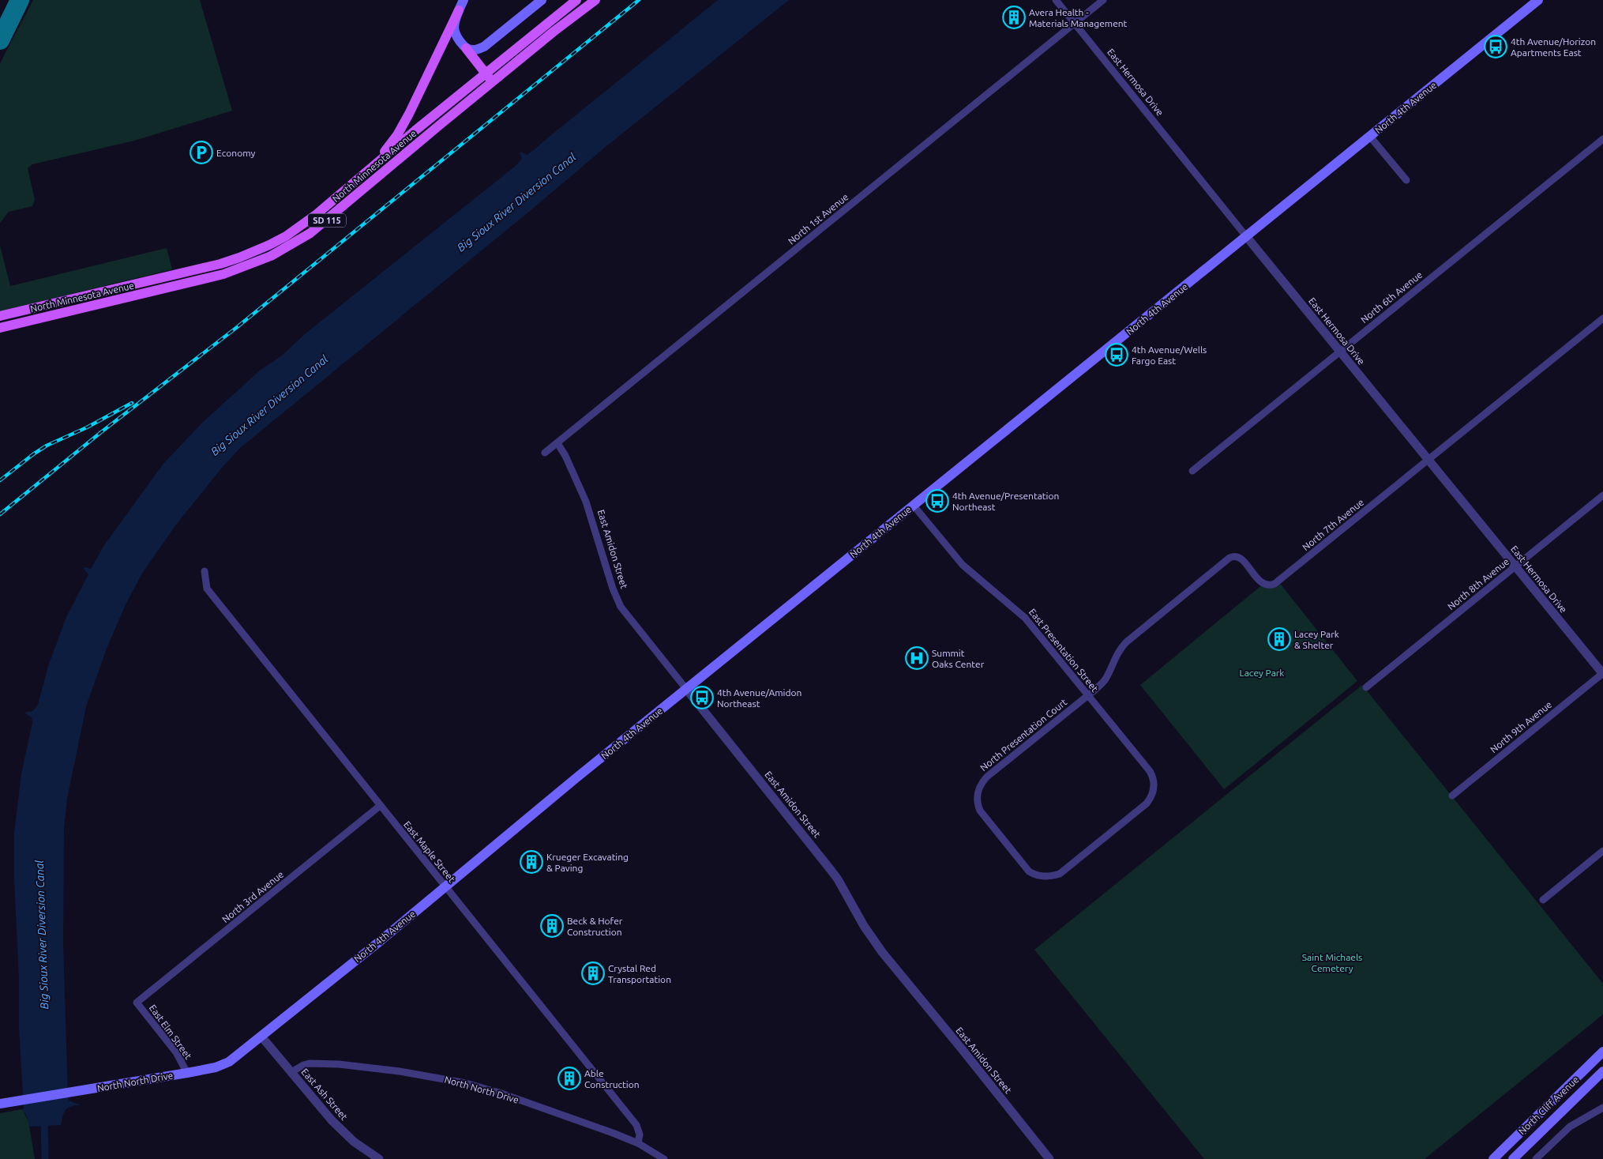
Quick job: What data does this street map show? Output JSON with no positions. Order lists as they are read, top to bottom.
{
  "streets": {
    "main road": [
      "North 4th Avenue",
      "North Minnesota Avenue",
      "SD 115",
      "North North Drive",
      "North Cliff Avenue"
    ],
    "street": [
      "East Hermosa Drive",
      "North 1st Avenue",
      "North 6th Avenue",
      "North 7th Avenue",
      "East Amidon Street",
      "North 8th Avenue",
      "East Presentation Street",
      "North 9th Avenue",
      "North Presentation Court",
      "East Maple Street",
      "North 3rd Avenue",
      "East Elm Street",
      "East Ash Street"
    ]
  },
  "crossings": [
    ["East Hermosa Drive", "North 4th Avenue"],
    ["East Hermosa Drive", "North 1st Avenue"],
    ["East Hermosa Drive", "North 6th Avenue"],
    ["East Hermosa Drive", "North 7th Avenue"],
    ["East Hermosa Drive", "North 8th Avenue"],
    ["East Hermosa Drive", "North 9th Avenue"],
    ["North 4th Avenue", "East Amidon Street"],
    ["North 4th Avenue", "East Presentation Street"],
    ["North 4th Avenue", "East Maple Street"],
    ["North 4th Avenue", "North North Drive"],
    ["North 4th Avenue", "East Ash Street"],
    ["North 1st Avenue", "East Amidon Street"],
    ["North 7th Avenue", "East Presentation Street"],
    ["North 7th Avenue", "North Presentation Court"],
    ["East Presentation Street", "North Presentation Court"],
    ["East Maple Street", "North 3rd Avenue"],
    ["East Maple Street", "North North Drive"],
    ["North 3rd Avenue", "East Elm Street"],
    ["East Elm Street", "North North Drive"],
    ["North North Drive", "East Ash Street"]
  ],
  "water": ["Big Sioux River Diversion Canal"],
  "parks": ["Lacey Park", "Saint Michaels Cemetery"],
  "places": {
    "building": [
      "Avera Health - Materials Management",
      "Lacey Park & Shelter",
      "Krueger Excavating & Paving",
      "Beck & Hofer Construction",
      "Crystal Red Transportation",
      "Able Construction"
    ],
    "bus stop": [
      "4th Avenue/Horizon Apartments East",
      "4th Avenue/Wells Fargo East",
      "4th Avenue/Presentation Northeast",
      "4th Avenue/Amidon Northeast"
    ],
    "parking": ["Economy"],
    "hospital": ["Summit Oaks Center"]
  }
}
